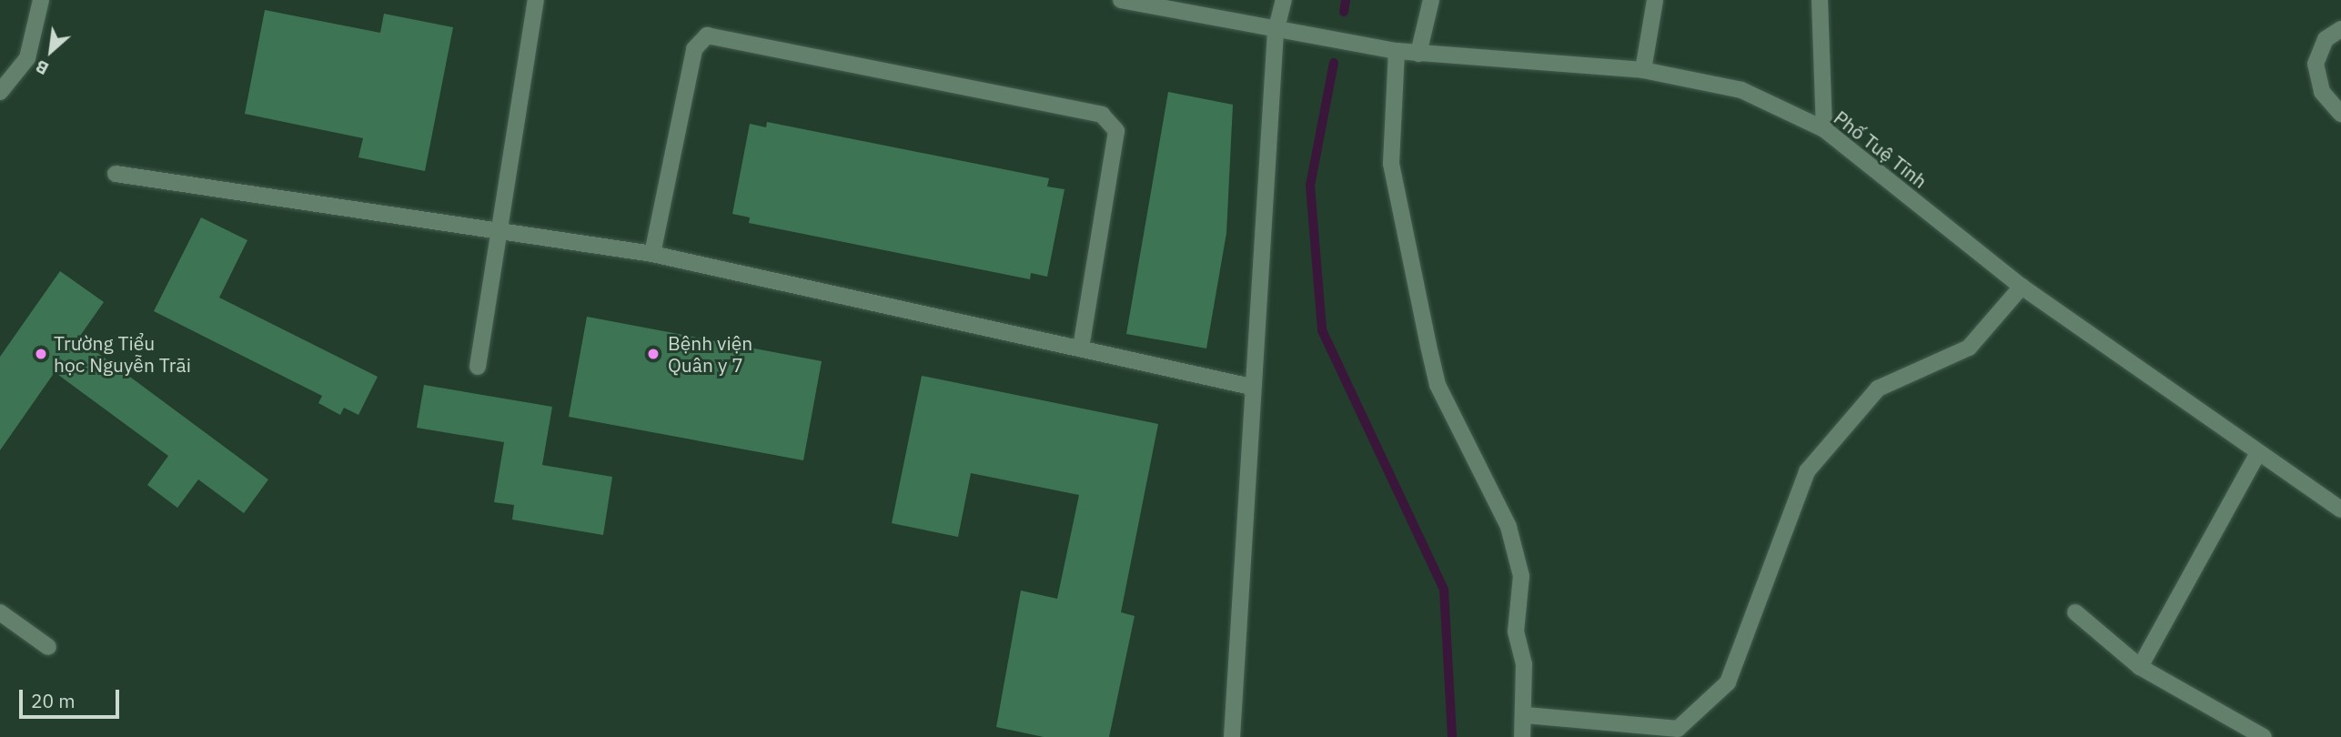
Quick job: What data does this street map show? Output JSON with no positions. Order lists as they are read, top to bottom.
{
  "streets": {
    "street": ["Phố Tuệ Tĩnh"]
  },
  "places": ["Trường Tiểu học Nguyễn Trãi", "Bệnh viện Quân y 7"],
  "scale_bar": "20 m",
  "north": "bottom left"
}
